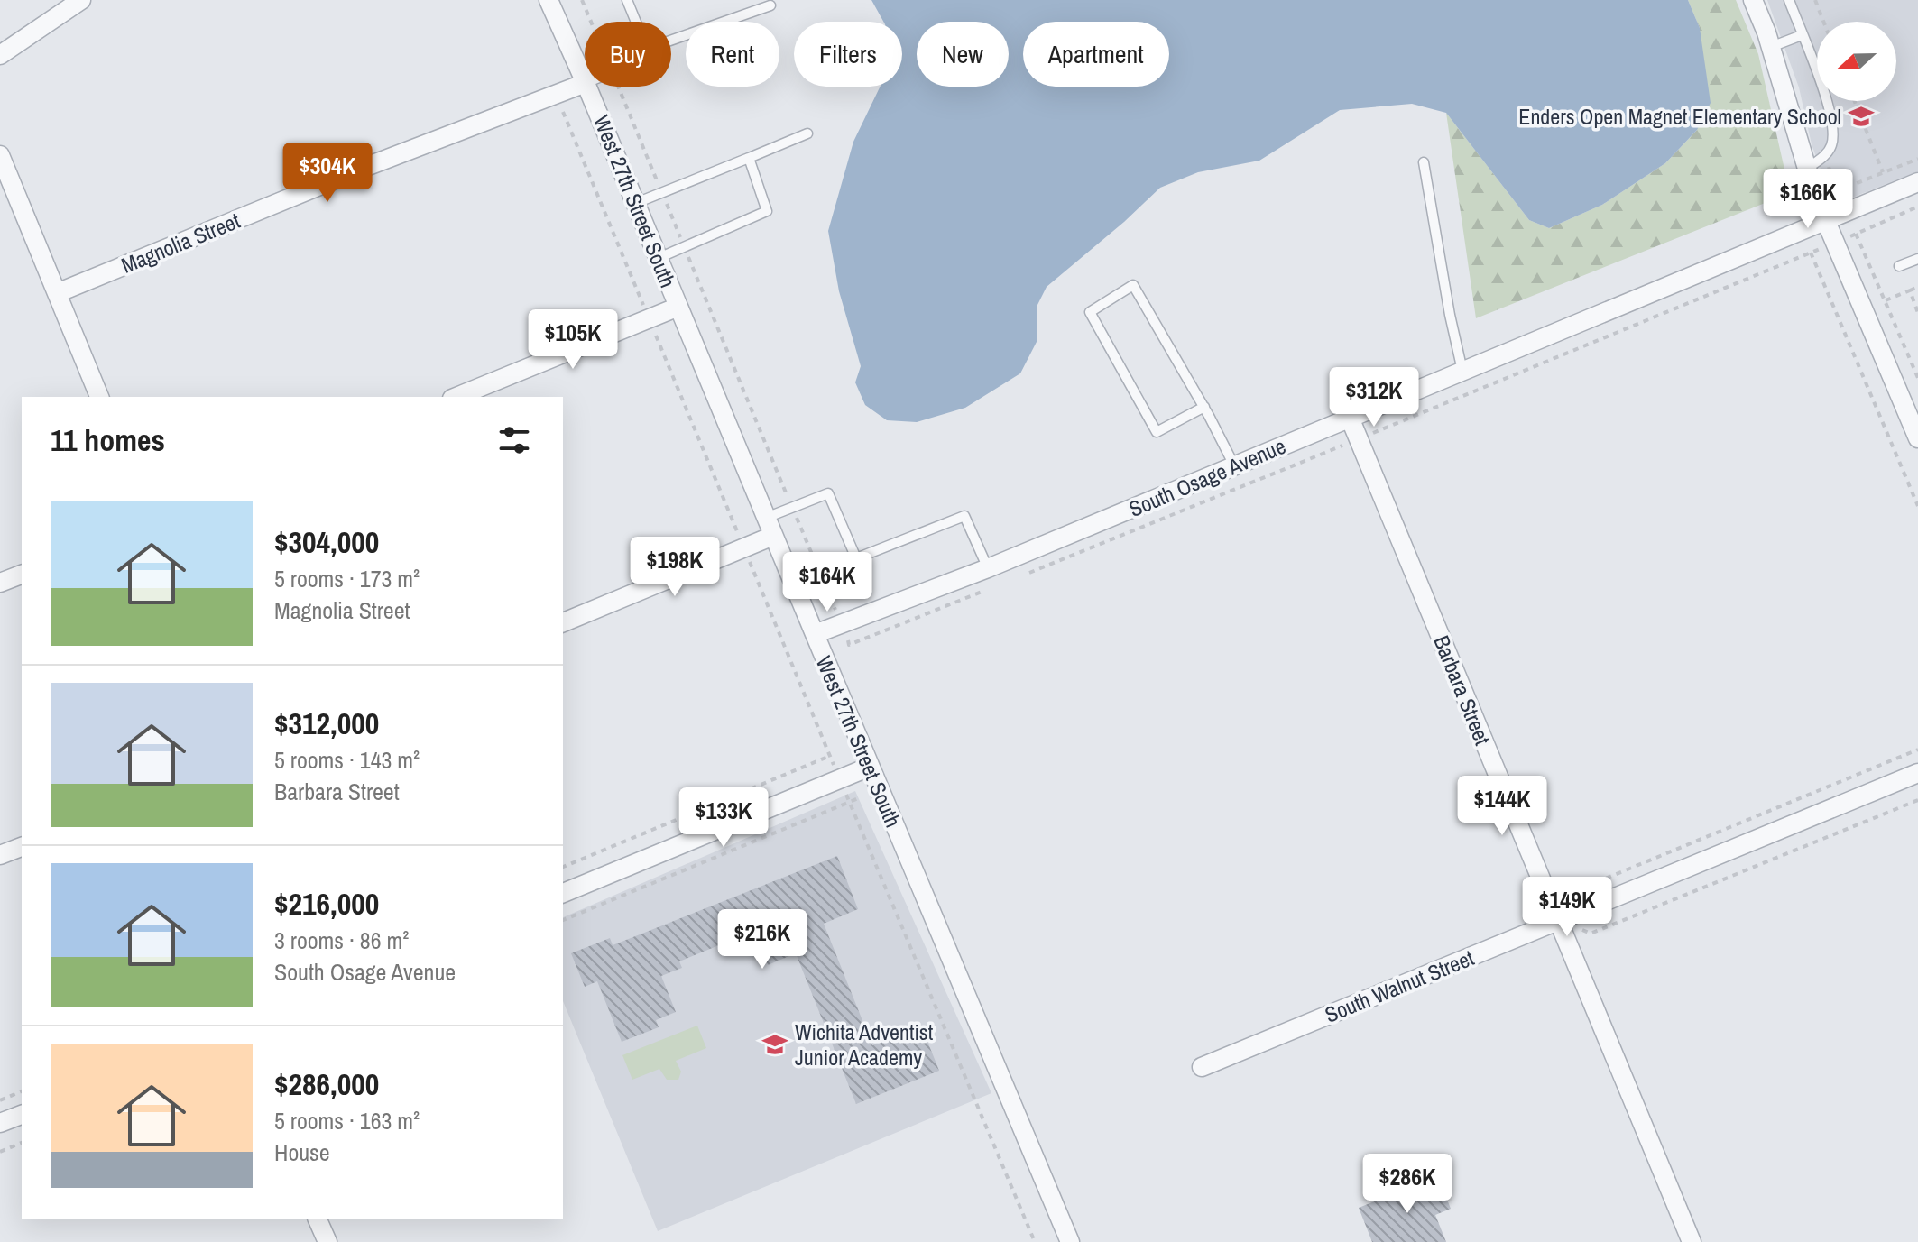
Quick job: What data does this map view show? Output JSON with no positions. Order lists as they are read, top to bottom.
{
  "streets": {
    "street": [
      "West 27th Street South",
      "Magnolia Street",
      "South Osage Avenue",
      "Barbara Street",
      "South Walnut Street"
    ]
  },
  "crossings": [
    ["West 27th Street South", "South Osage Avenue"],
    ["South Osage Avenue", "Barbara Street"],
    ["Barbara Street", "South Walnut Street"]
  ],
  "places": {
    "school or university": ["Enders Open Magnet Elementary School", "Wichita Adventist Junior Academy"]
  },
  "north": "left",
  "page": {
    "chip": [
      "Buy",
      "Rent",
      "Filters",
      "New",
      "Apartment"
    ],
    "price": [
      "$304K",
      "$166K",
      "$105K",
      "$312K",
      "$198K",
      "$164K",
      "$144K",
      "$133K",
      "$149K",
      "$216K",
      "$286K"
    ],
    "heading": "11 homes",
    "list": [
      {
        "name": "$304,000",
        "note": "5 rooms · 173 m² · Magnolia Street"
      },
      {
        "name": "$312,000",
        "note": "5 rooms · 143 m² · Barbara Street"
      },
      {
        "name": "$216,000",
        "note": "3 rooms · 86 m² · South Osage Avenue"
      },
      {
        "name": "$286,000",
        "note": "5 rooms · 163 m² · House"
      }
    ]
  }
}
